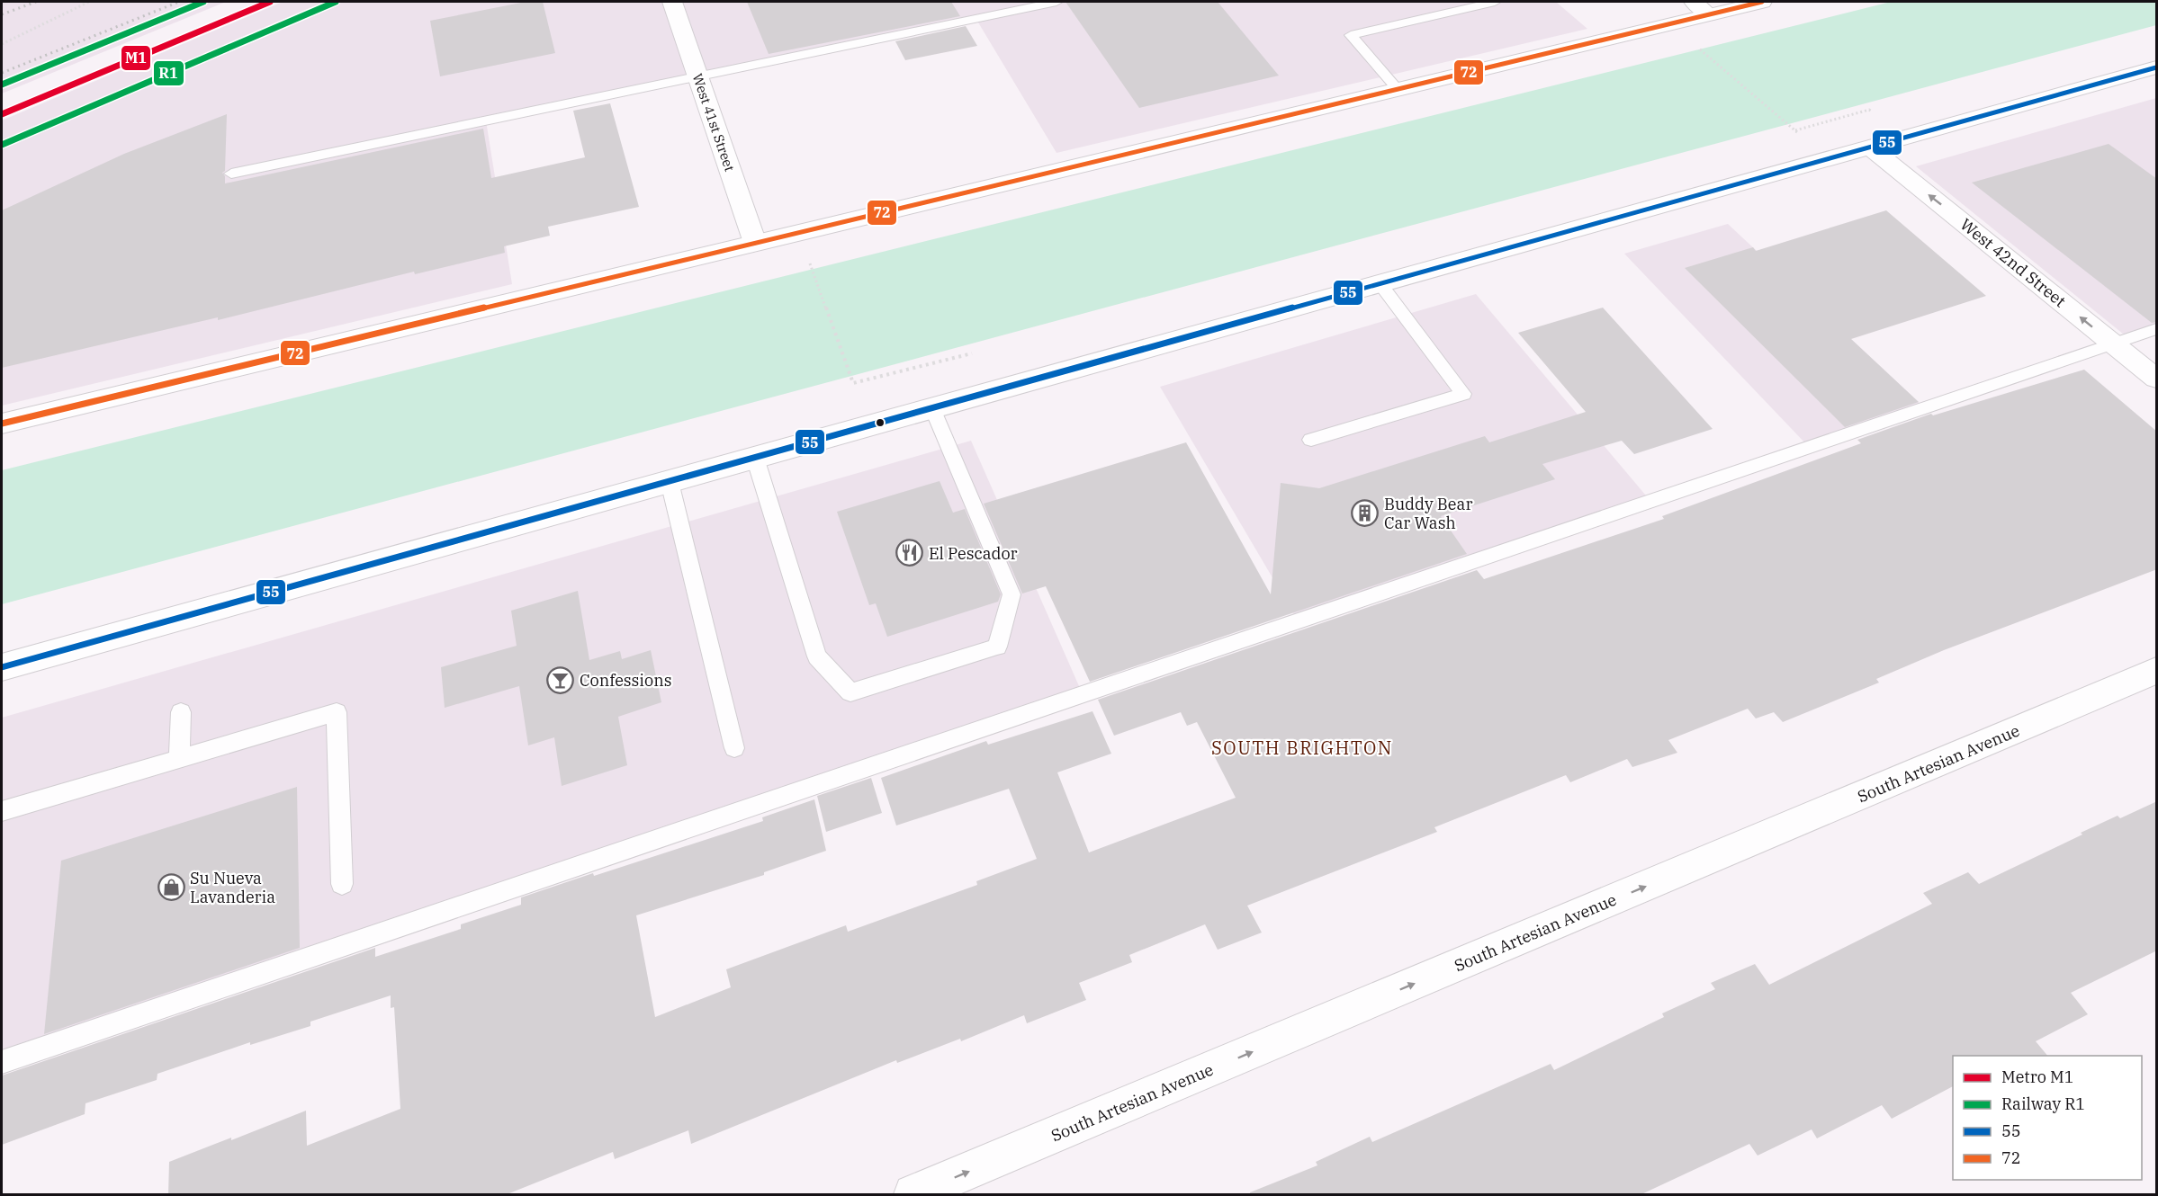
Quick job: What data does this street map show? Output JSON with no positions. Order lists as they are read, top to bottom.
{
  "streets": {
    "street": ["West 41st Street", "West 42nd Street", "South Artesian Avenue"]
  },
  "one_way": ["West 42nd Street", "South Artesian Avenue"],
  "districts": ["SOUTH BRIGHTON"],
  "places": {
    "building": ["Buddy Bear Car Wash"],
    "restaurant": ["El Pescador"],
    "bar": ["Confessions"],
    "shop": ["Su Nueva Lavanderia"]
  },
  "lines": [
    "metro line M1",
    "rail line R1",
    "transit line 72",
    "transit line 55"
  ],
  "legend": [
    "Metro M1",
    "Railway R1",
    "55",
    "72"
  ]
}
